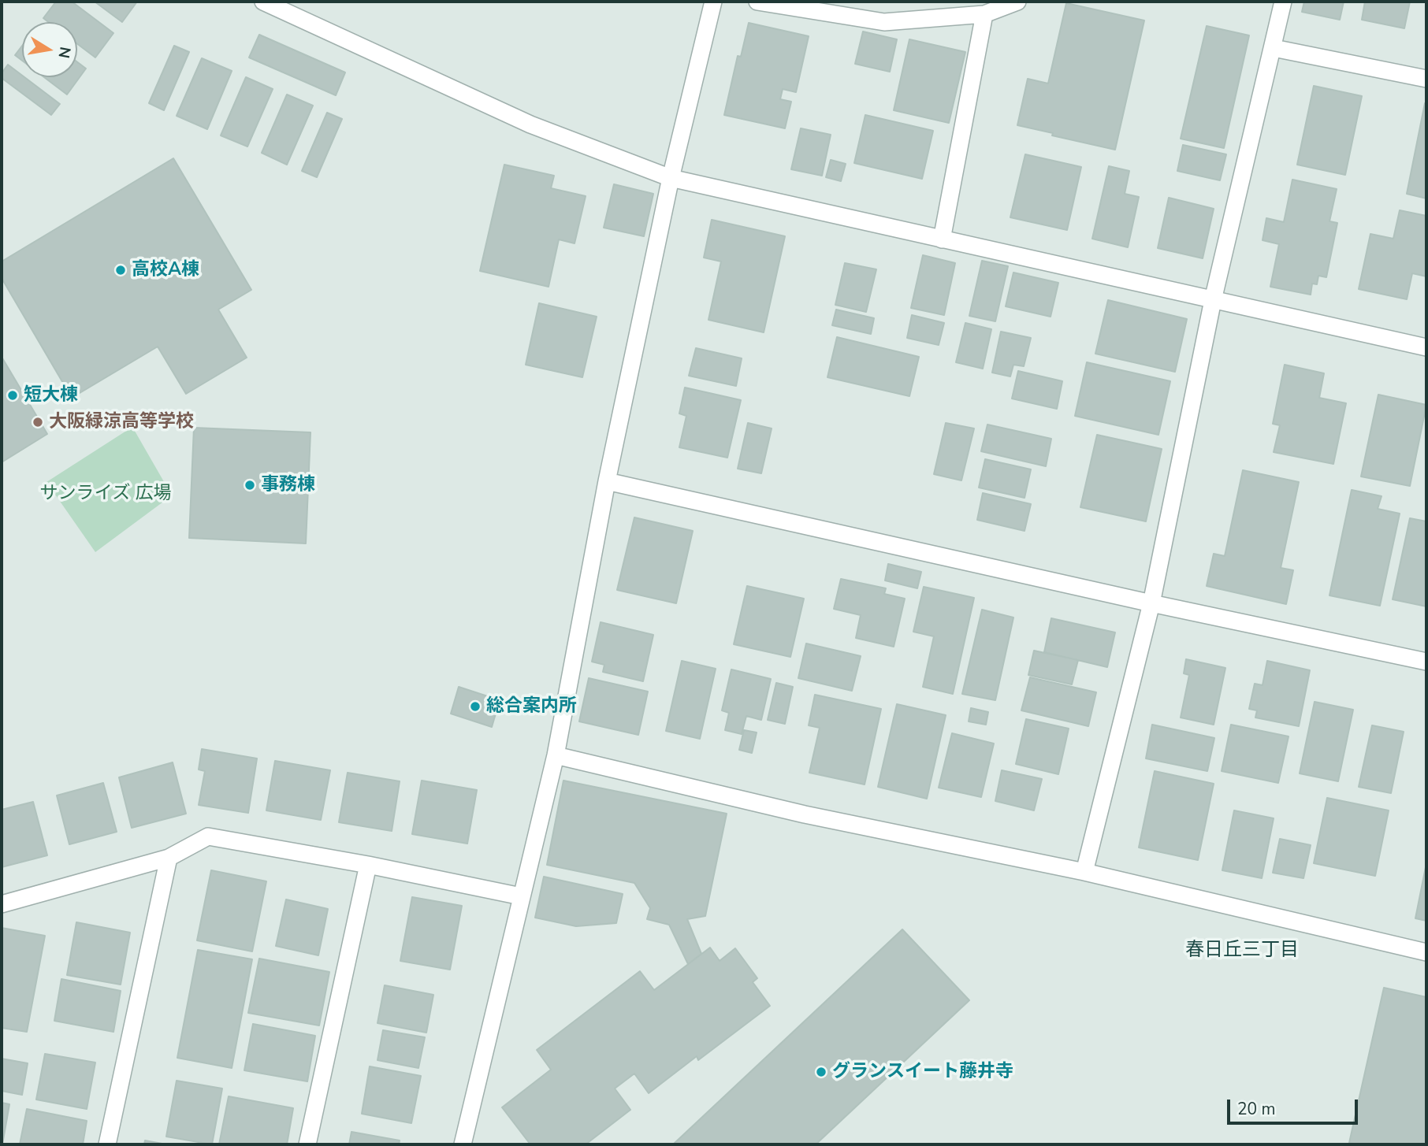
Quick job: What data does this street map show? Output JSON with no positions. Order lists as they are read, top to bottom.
{
  "districts": ["春日丘三丁目"],
  "parks": ["サンライズ 広場"],
  "places": [
    "高校A棟",
    "短大棟",
    "大阪緑涼高等学校",
    "事務棟",
    "総合案内所",
    "グランスイート藤井寺"
  ],
  "scale_bar": "20 m",
  "north": "right"
}
